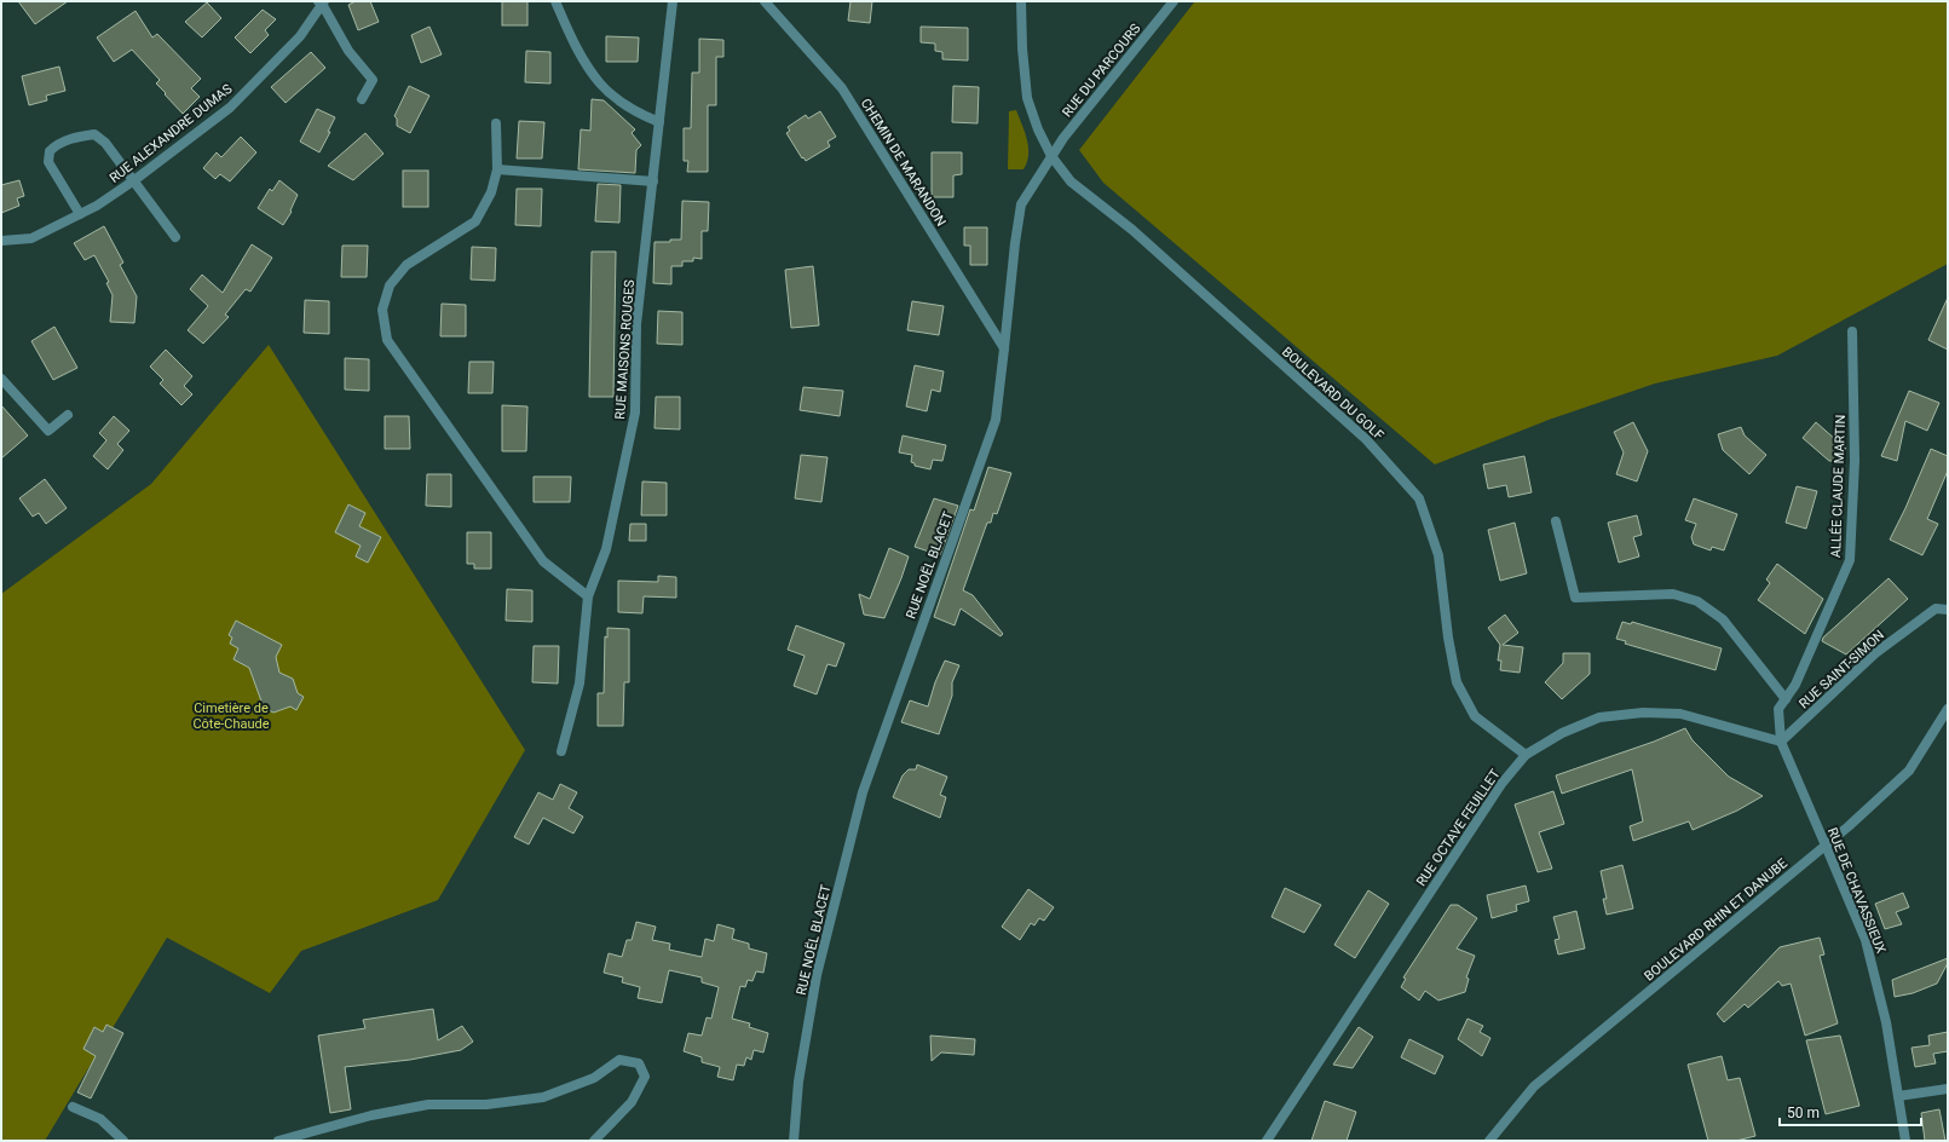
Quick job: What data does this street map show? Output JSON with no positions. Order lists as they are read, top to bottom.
{
  "streets": {
    "street": [
      "RUE DU PARCOURS",
      "RUE ALEXANDRE DUMAS",
      "CHEMIN DE MARANDON",
      "RUE MAISONS ROUGES",
      "BOULEVARD DU GOLF",
      "ALLÉE CLAUDE MARTIN",
      "RUE NOËL BLACET",
      "RUE SAINT-SIMON",
      "RUE OCTAVE FEUILLET",
      "RUE DE CHAVASSIEUX",
      "BOULEVARD RHIN ET DANUBE"
    ]
  },
  "crossings": [
    ["RUE DU PARCOURS", "BOULEVARD DU GOLF"],
    ["RUE DU PARCOURS", "RUE NOËL BLACET"],
    ["CHEMIN DE MARANDON", "RUE NOËL BLACET"],
    ["BOULEVARD DU GOLF", "RUE NOËL BLACET"],
    ["BOULEVARD DU GOLF", "RUE OCTAVE FEUILLET"],
    ["ALLÉE CLAUDE MARTIN", "RUE SAINT-SIMON"],
    ["ALLÉE CLAUDE MARTIN", "RUE OCTAVE FEUILLET"],
    ["ALLÉE CLAUDE MARTIN", "RUE DE CHAVASSIEUX"],
    ["RUE SAINT-SIMON", "RUE OCTAVE FEUILLET"],
    ["RUE SAINT-SIMON", "RUE DE CHAVASSIEUX"],
    ["RUE OCTAVE FEUILLET", "RUE DE CHAVASSIEUX"],
    ["RUE DE CHAVASSIEUX", "BOULEVARD RHIN ET DANUBE"]
  ],
  "parks": ["Cimetière de Côte-Chaude"],
  "scale_bar": "50 m"
}
